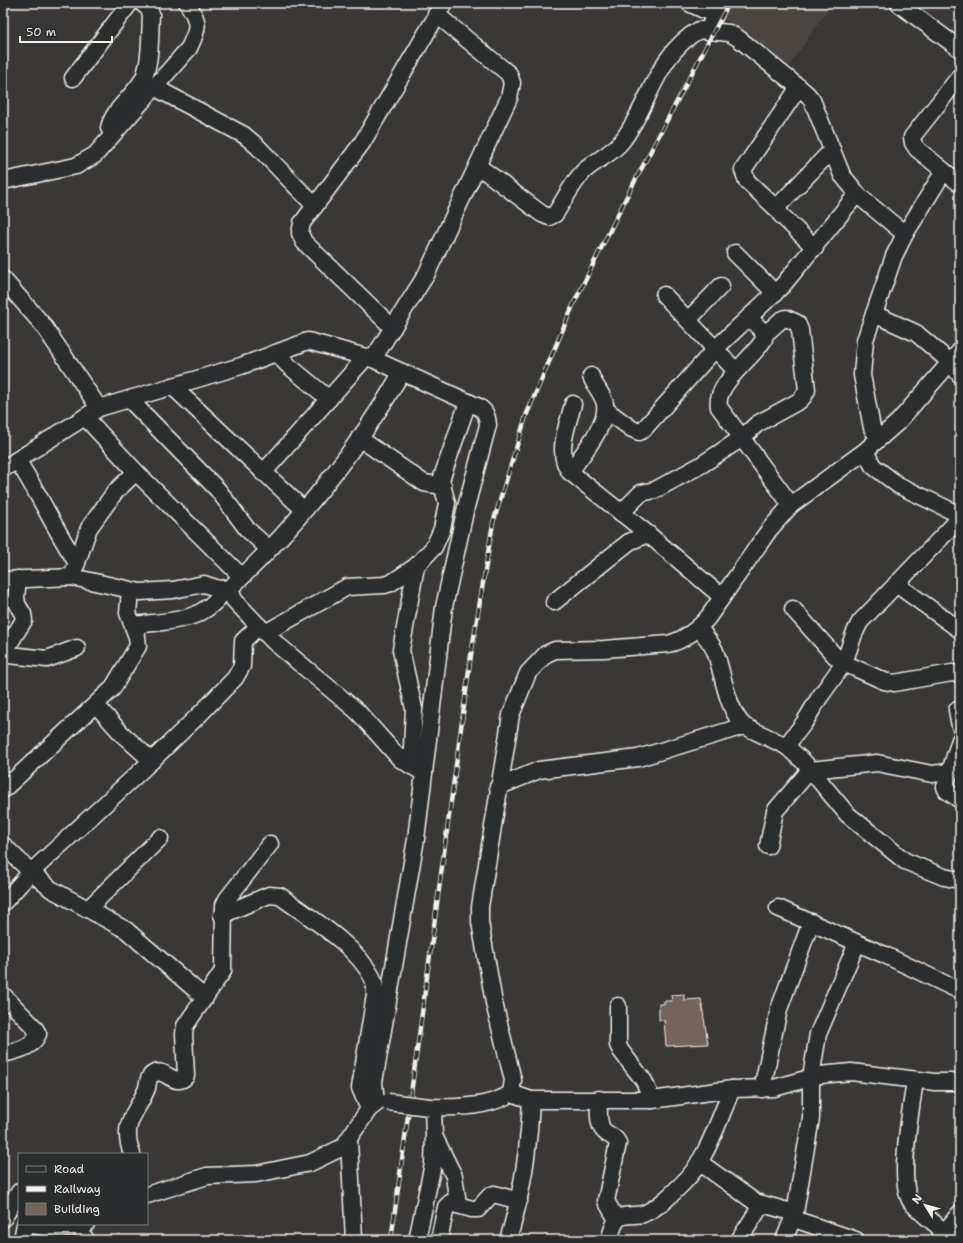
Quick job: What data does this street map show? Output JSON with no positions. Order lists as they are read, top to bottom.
{
  "legend": ["Road", "Railway", "Building"],
  "scale_bar": "50 m",
  "north": "top left"
}
